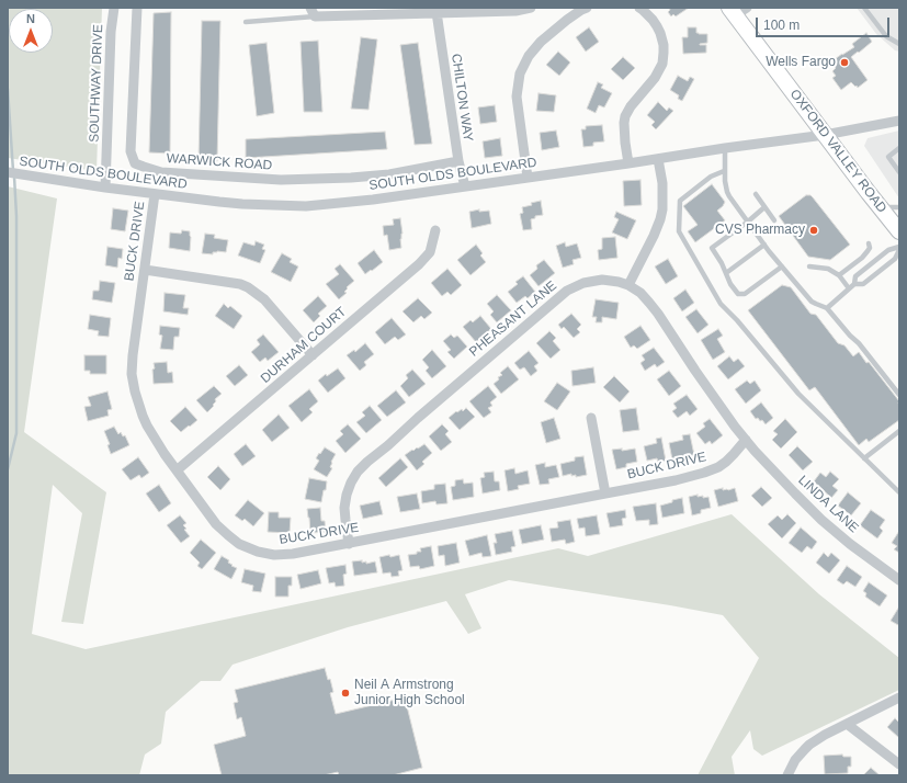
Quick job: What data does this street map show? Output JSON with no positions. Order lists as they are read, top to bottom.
{
  "streets": {
    "main road": ["OXFORD VALLEY ROAD"],
    "street": [
      "SOUTHWAY DRIVE",
      "CHILTON WAY",
      "WARWICK ROAD",
      "SOUTH OLDS BOULEVARD",
      "BUCK DRIVE",
      "PHEASANT LANE",
      "DURHAM COURT",
      "LINDA LANE"
    ]
  },
  "crossings": [
    ["SOUTHWAY DRIVE", "SOUTH OLDS BOULEVARD"],
    ["CHILTON WAY", "WARWICK ROAD"],
    ["CHILTON WAY", "SOUTH OLDS BOULEVARD"],
    ["OXFORD VALLEY ROAD", "SOUTH OLDS BOULEVARD"],
    ["SOUTH OLDS BOULEVARD", "BUCK DRIVE"],
    ["BUCK DRIVE", "PHEASANT LANE"],
    ["BUCK DRIVE", "DURHAM COURT"],
    ["BUCK DRIVE", "LINDA LANE"],
    ["PHEASANT LANE", "LINDA LANE"]
  ],
  "places": ["Wells Fargo", "CVS Pharmacy", "Neil A Armstrong Junior High School"],
  "scale_bar": "100 m",
  "north": "top"
}
